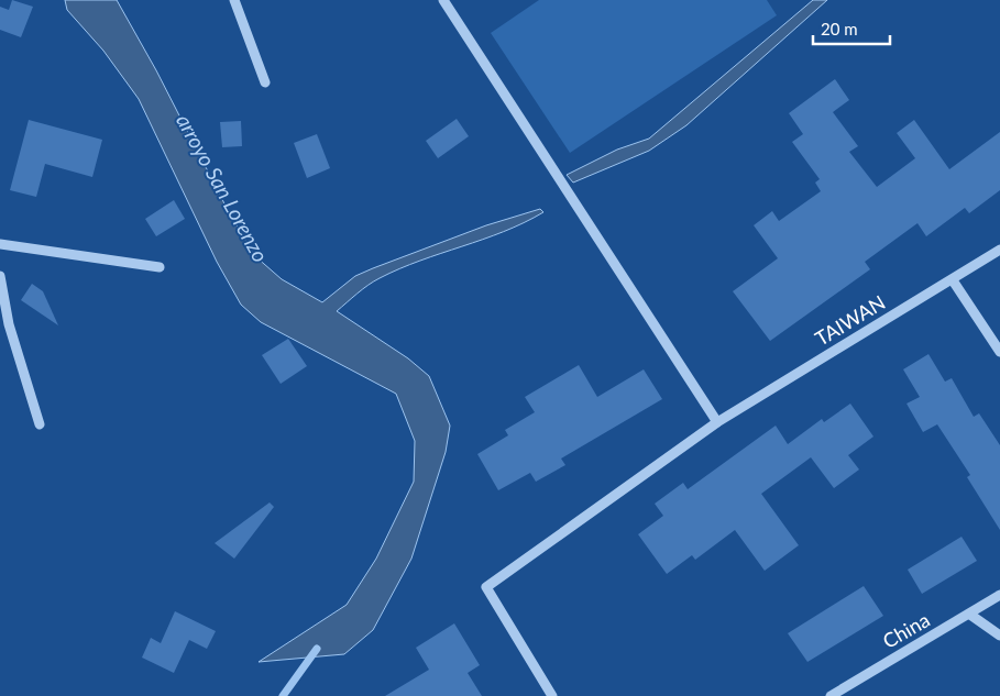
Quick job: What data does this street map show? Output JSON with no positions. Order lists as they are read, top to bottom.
{
  "streets": {
    "street": ["TAIWAN", "China"]
  },
  "water": ["arroyo San Lorenzo"],
  "scale_bar": "20 m"
}
